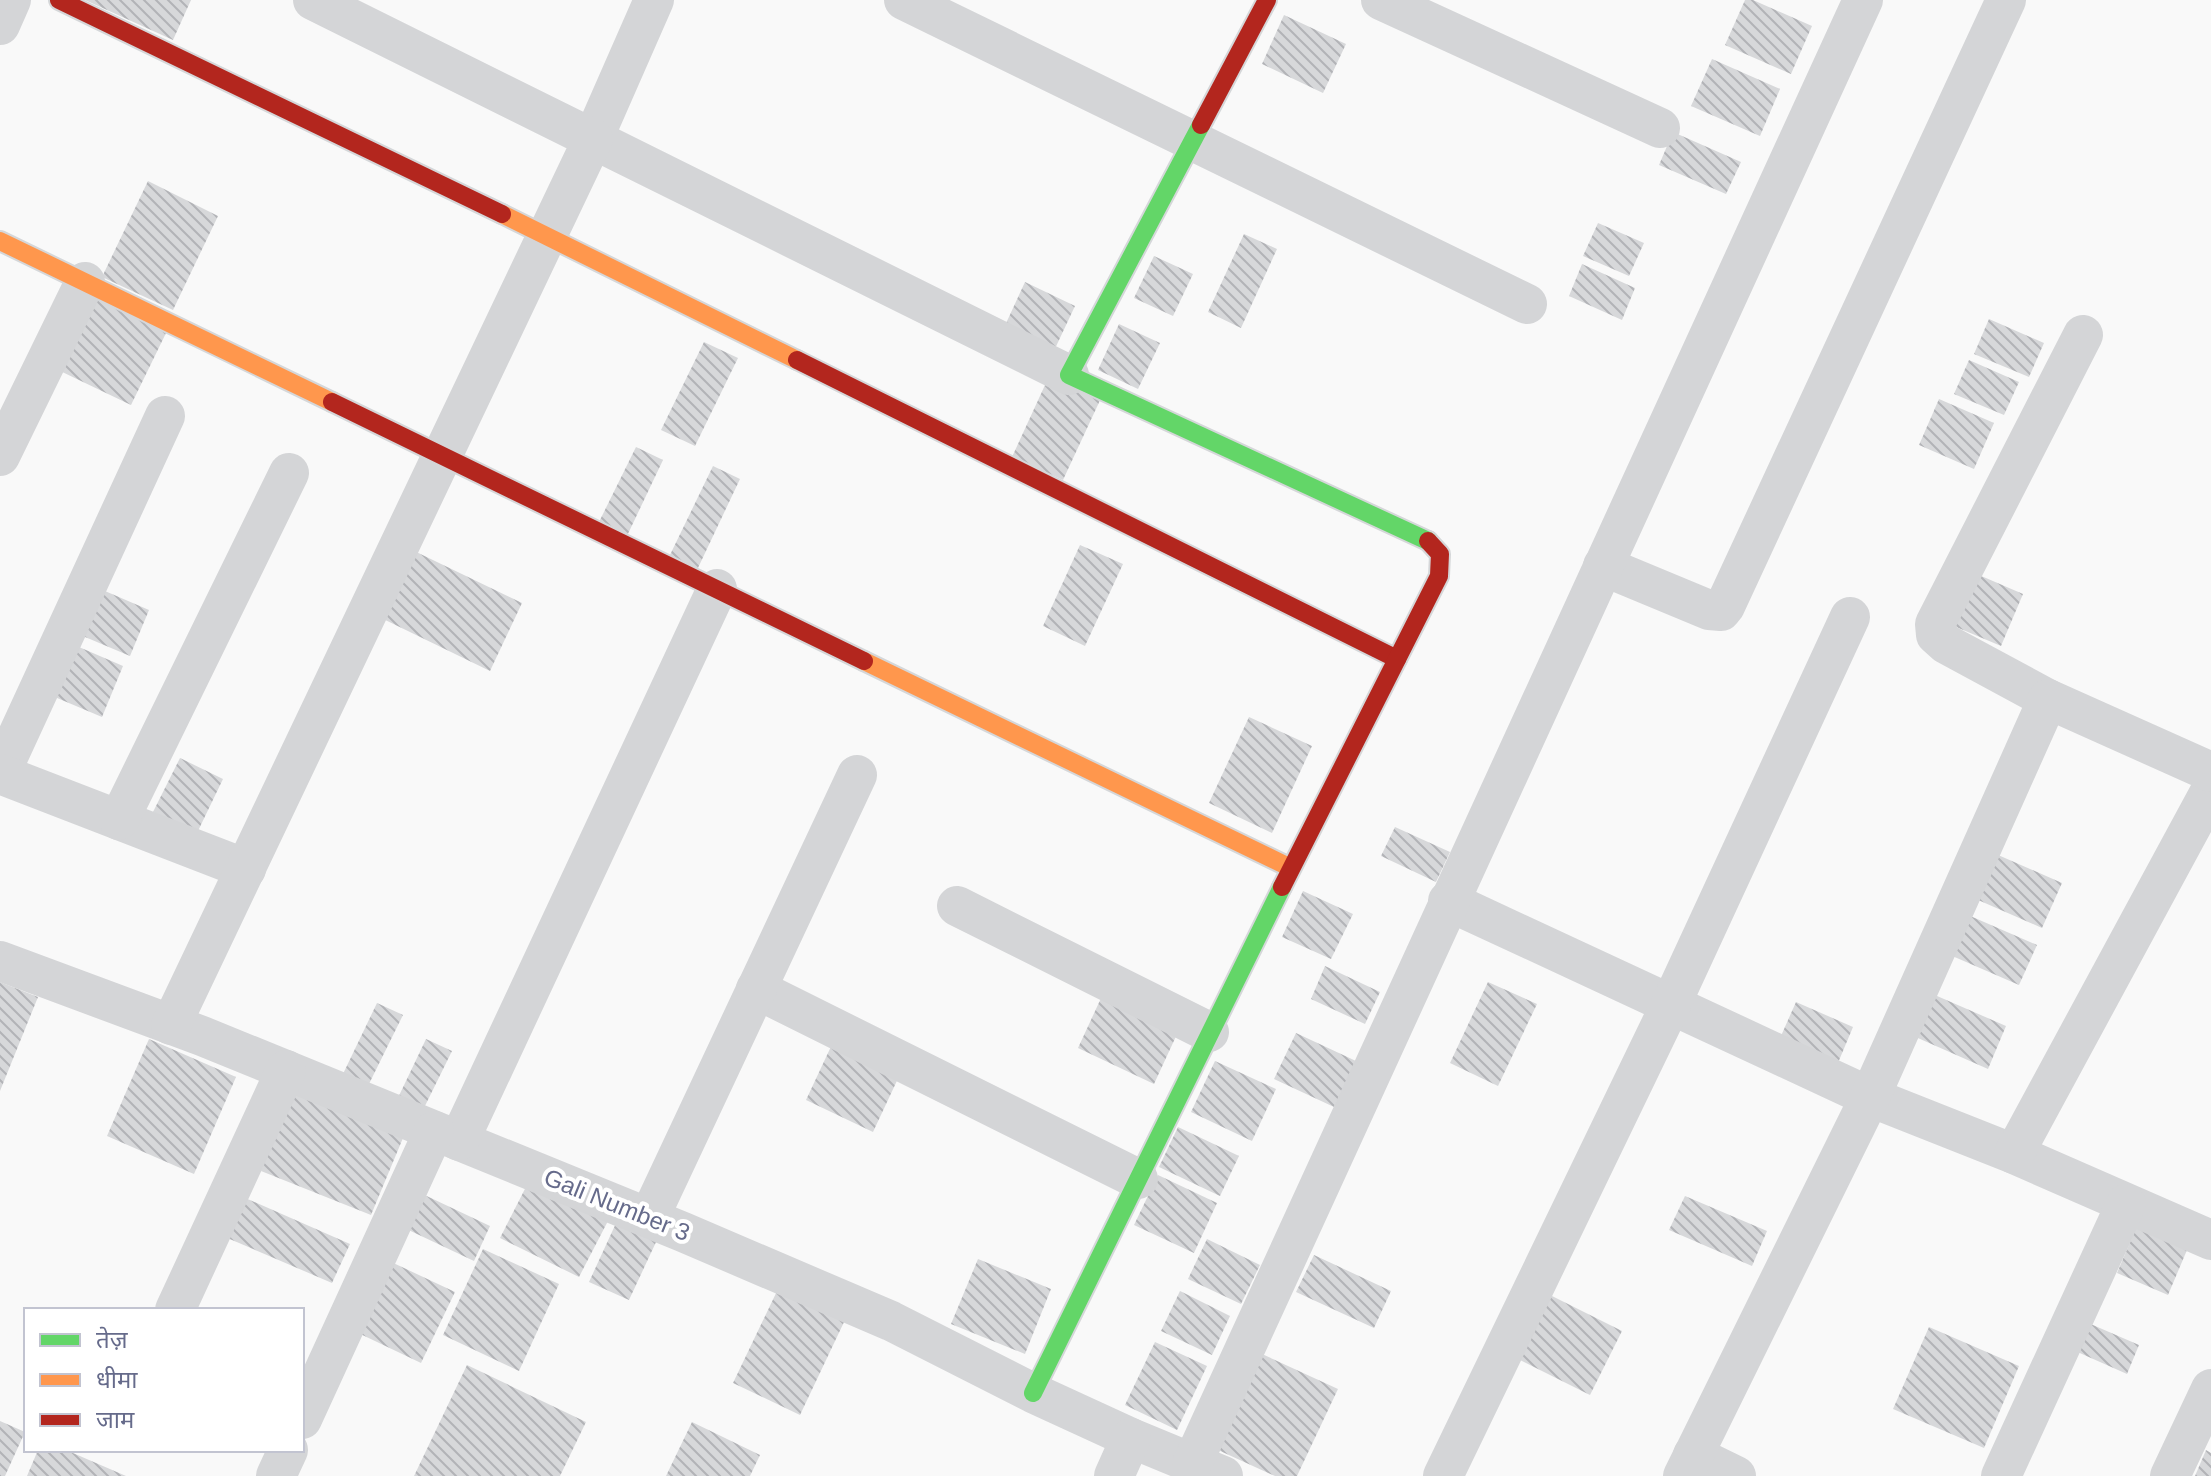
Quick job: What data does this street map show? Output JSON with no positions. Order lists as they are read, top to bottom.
{
  "streets": {
    "street": ["Gali Number 3"]
  },
  "legend": ["तेज़", "धीमा", "जाम"]
}
